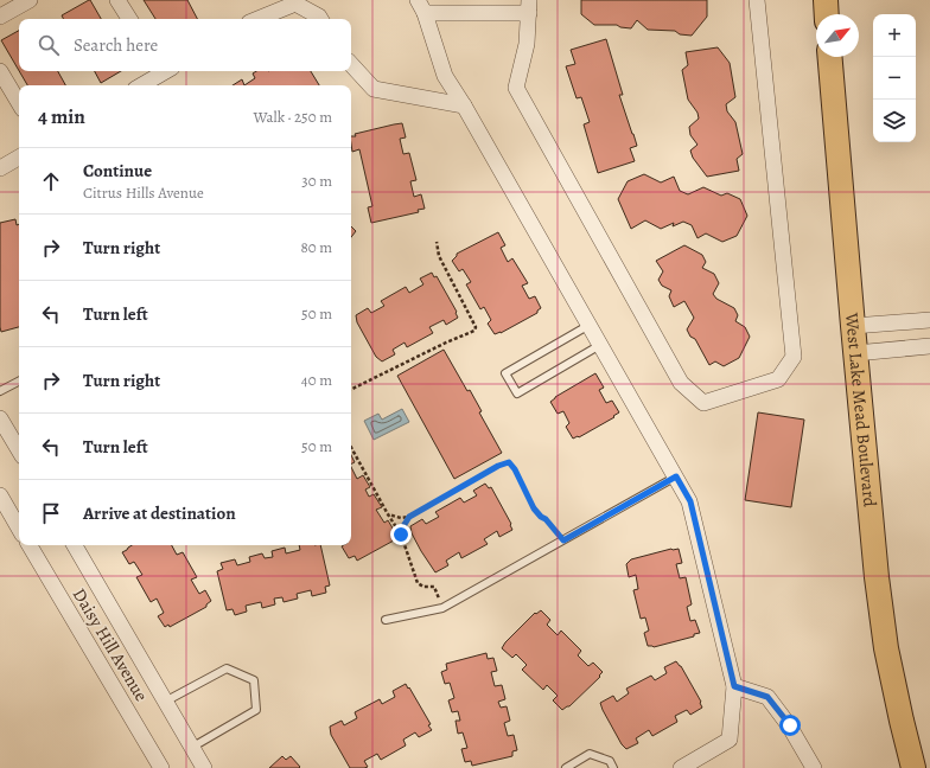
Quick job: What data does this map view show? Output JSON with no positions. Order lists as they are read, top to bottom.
{
  "streets": {
    "main road": ["West Lake Mead Boulevard"],
    "street": ["Daisy Hill Avenue"]
  },
  "north": "top right",
  "page": {
    "map_buttons": ["+", "−"],
    "search": "Search here",
    "heading": ["4 min", "Walk · 250 m"],
    "list": [
      ["Continue", "Citrus Hills Avenue", "30 m"],
      ["Turn right", "80 m"],
      ["Turn left", "50 m"],
      ["Turn right", "40 m"],
      ["Turn left", "50 m"],
      "Arrive at destination"
    ]
  }
}
